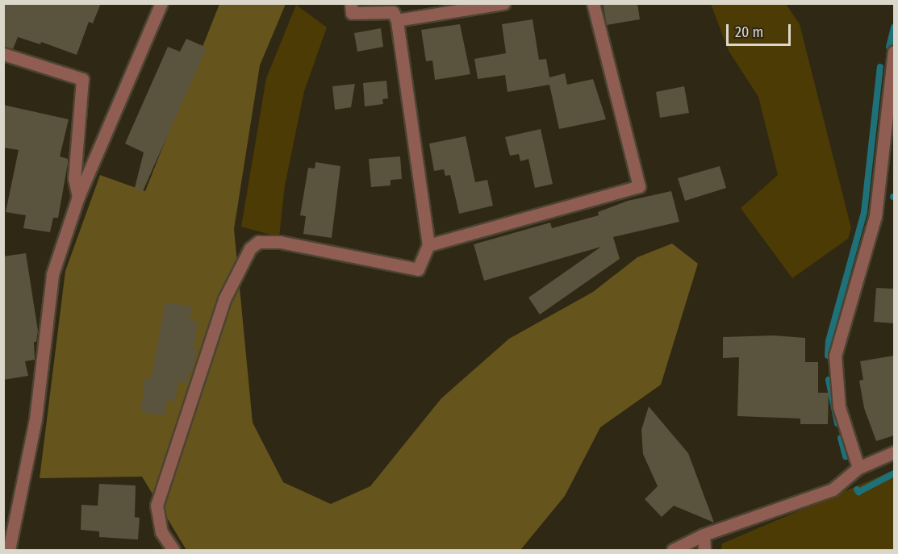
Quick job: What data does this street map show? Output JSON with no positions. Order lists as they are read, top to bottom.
{
  "scale_bar": "20 m"
}
